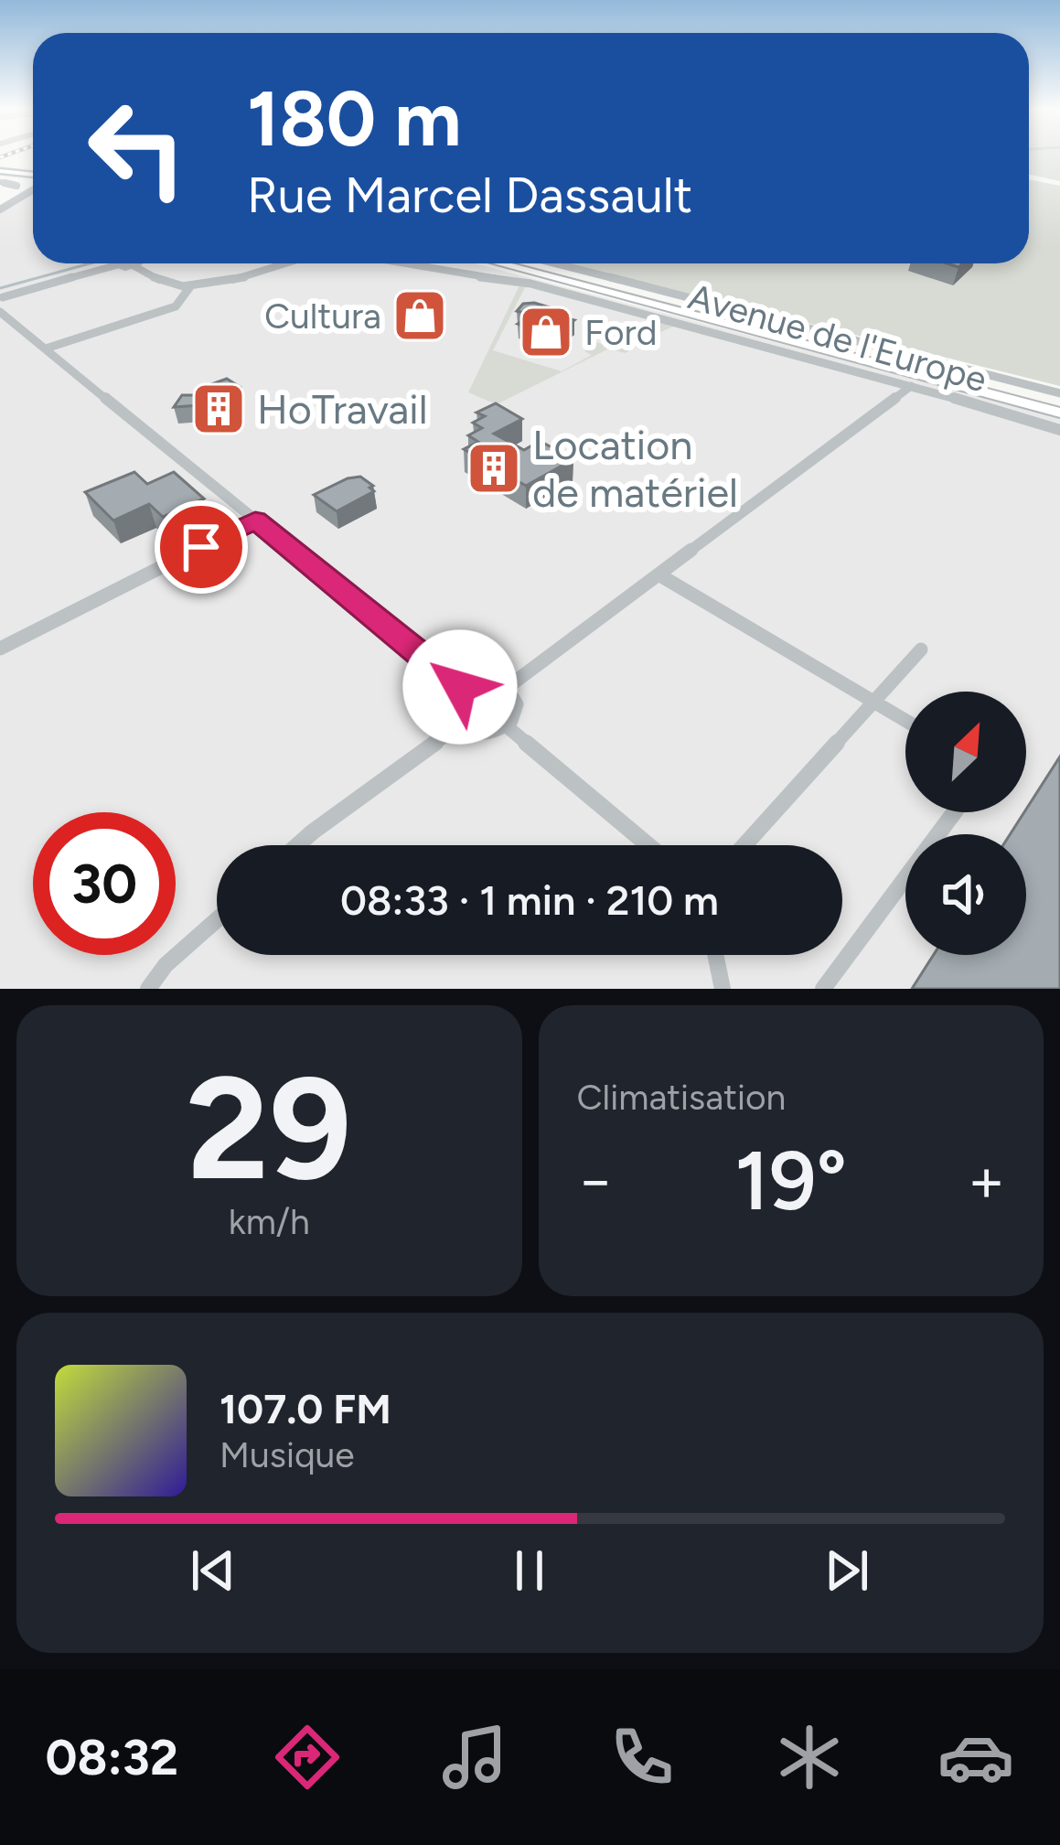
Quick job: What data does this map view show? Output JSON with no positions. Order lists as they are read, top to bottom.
{
  "streets": {
    "street": ["Avenue de l'Europe"]
  },
  "places": {
    "shop": ["Cultura", "Ford"],
    "building": ["HoTravail", "Location de matériel"]
  },
  "north": "top right",
  "page": {
    "turn": ["180 m", "Rue Marcel Dassault"],
    "limit": "30",
    "trip": "08:33 · 1 min · 210 m",
    "tile": [
      ["29", "km/h"],
      "Climatisation"
    ],
    "heat": ["−", "19°", "+"],
    "song": ["107.0 FM", "Musique"],
    "tabs": "08:32"
  }
}
